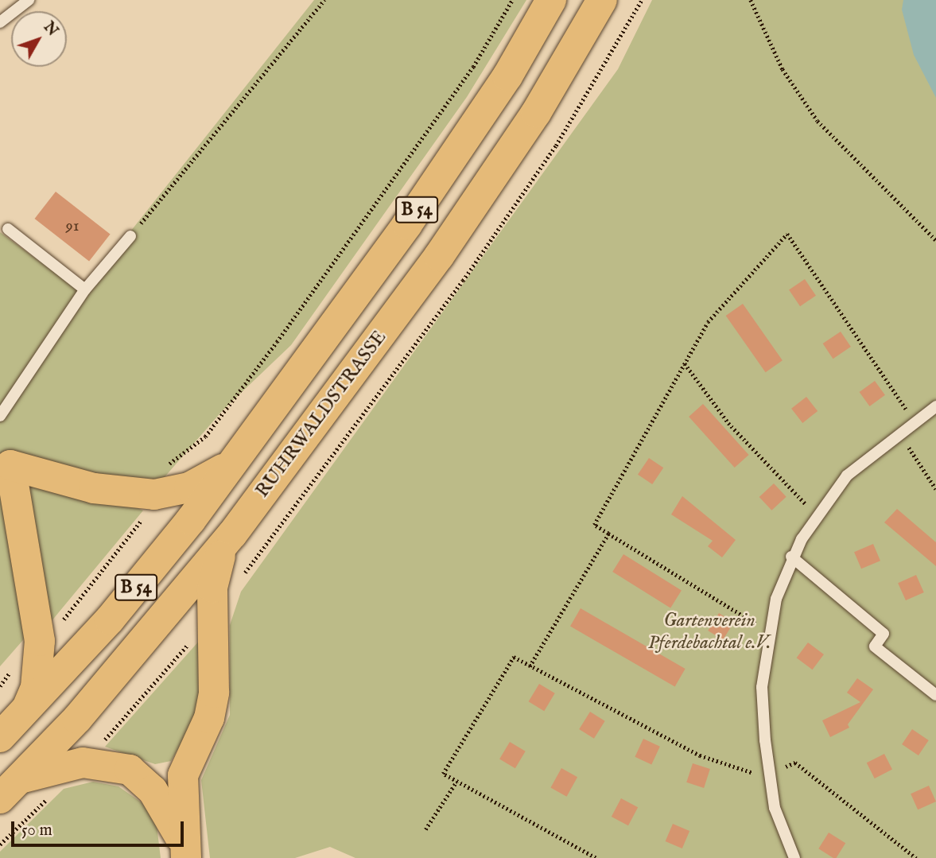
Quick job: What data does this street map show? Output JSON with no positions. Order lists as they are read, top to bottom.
{
  "streets": {
    "highway": ["B 54", "RUHRWALDSTRASSE"]
  },
  "parks": ["Gartenverein Pferdebachtal e.V."],
  "house_numbers": ["91"],
  "scale_bar": "50 m",
  "north": "top right"
}
